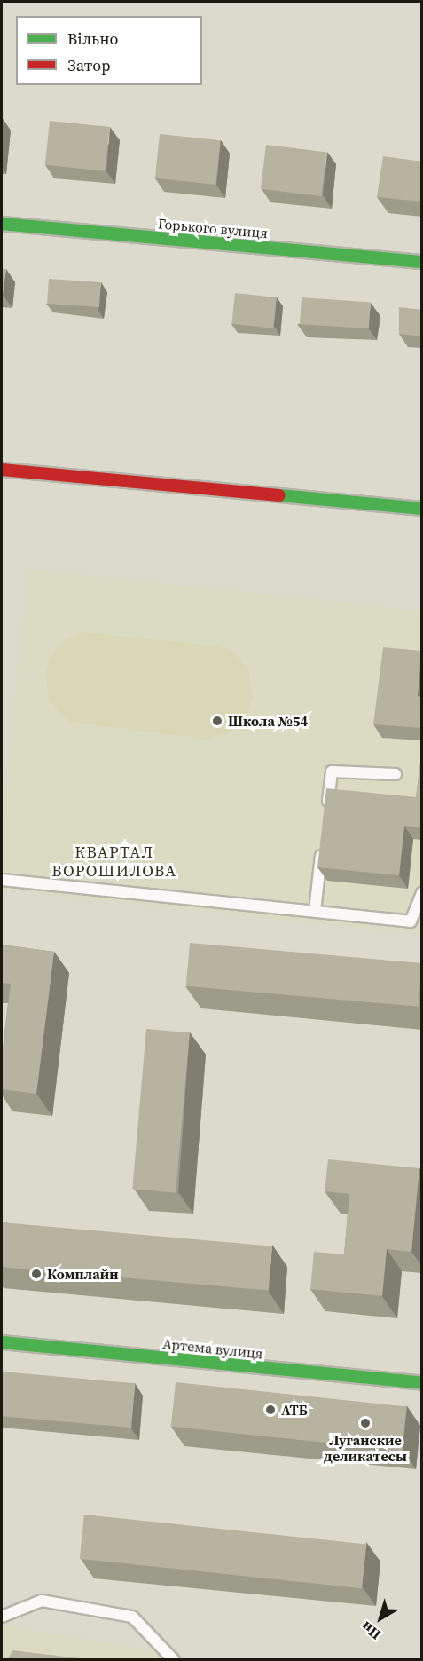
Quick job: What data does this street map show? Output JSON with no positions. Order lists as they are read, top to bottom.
{
  "streets": {
    "street": ["Горького вулиця", "Артема вулиця"]
  },
  "districts": ["КВАРТАЛ ВОРОШИЛОВА"],
  "places": [
    "Школа №54",
    "Комплайн",
    "АТБ",
    "Луганские деликатесы"
  ],
  "legend": ["Вільно", "Затор"],
  "north": "bottom left"
}
